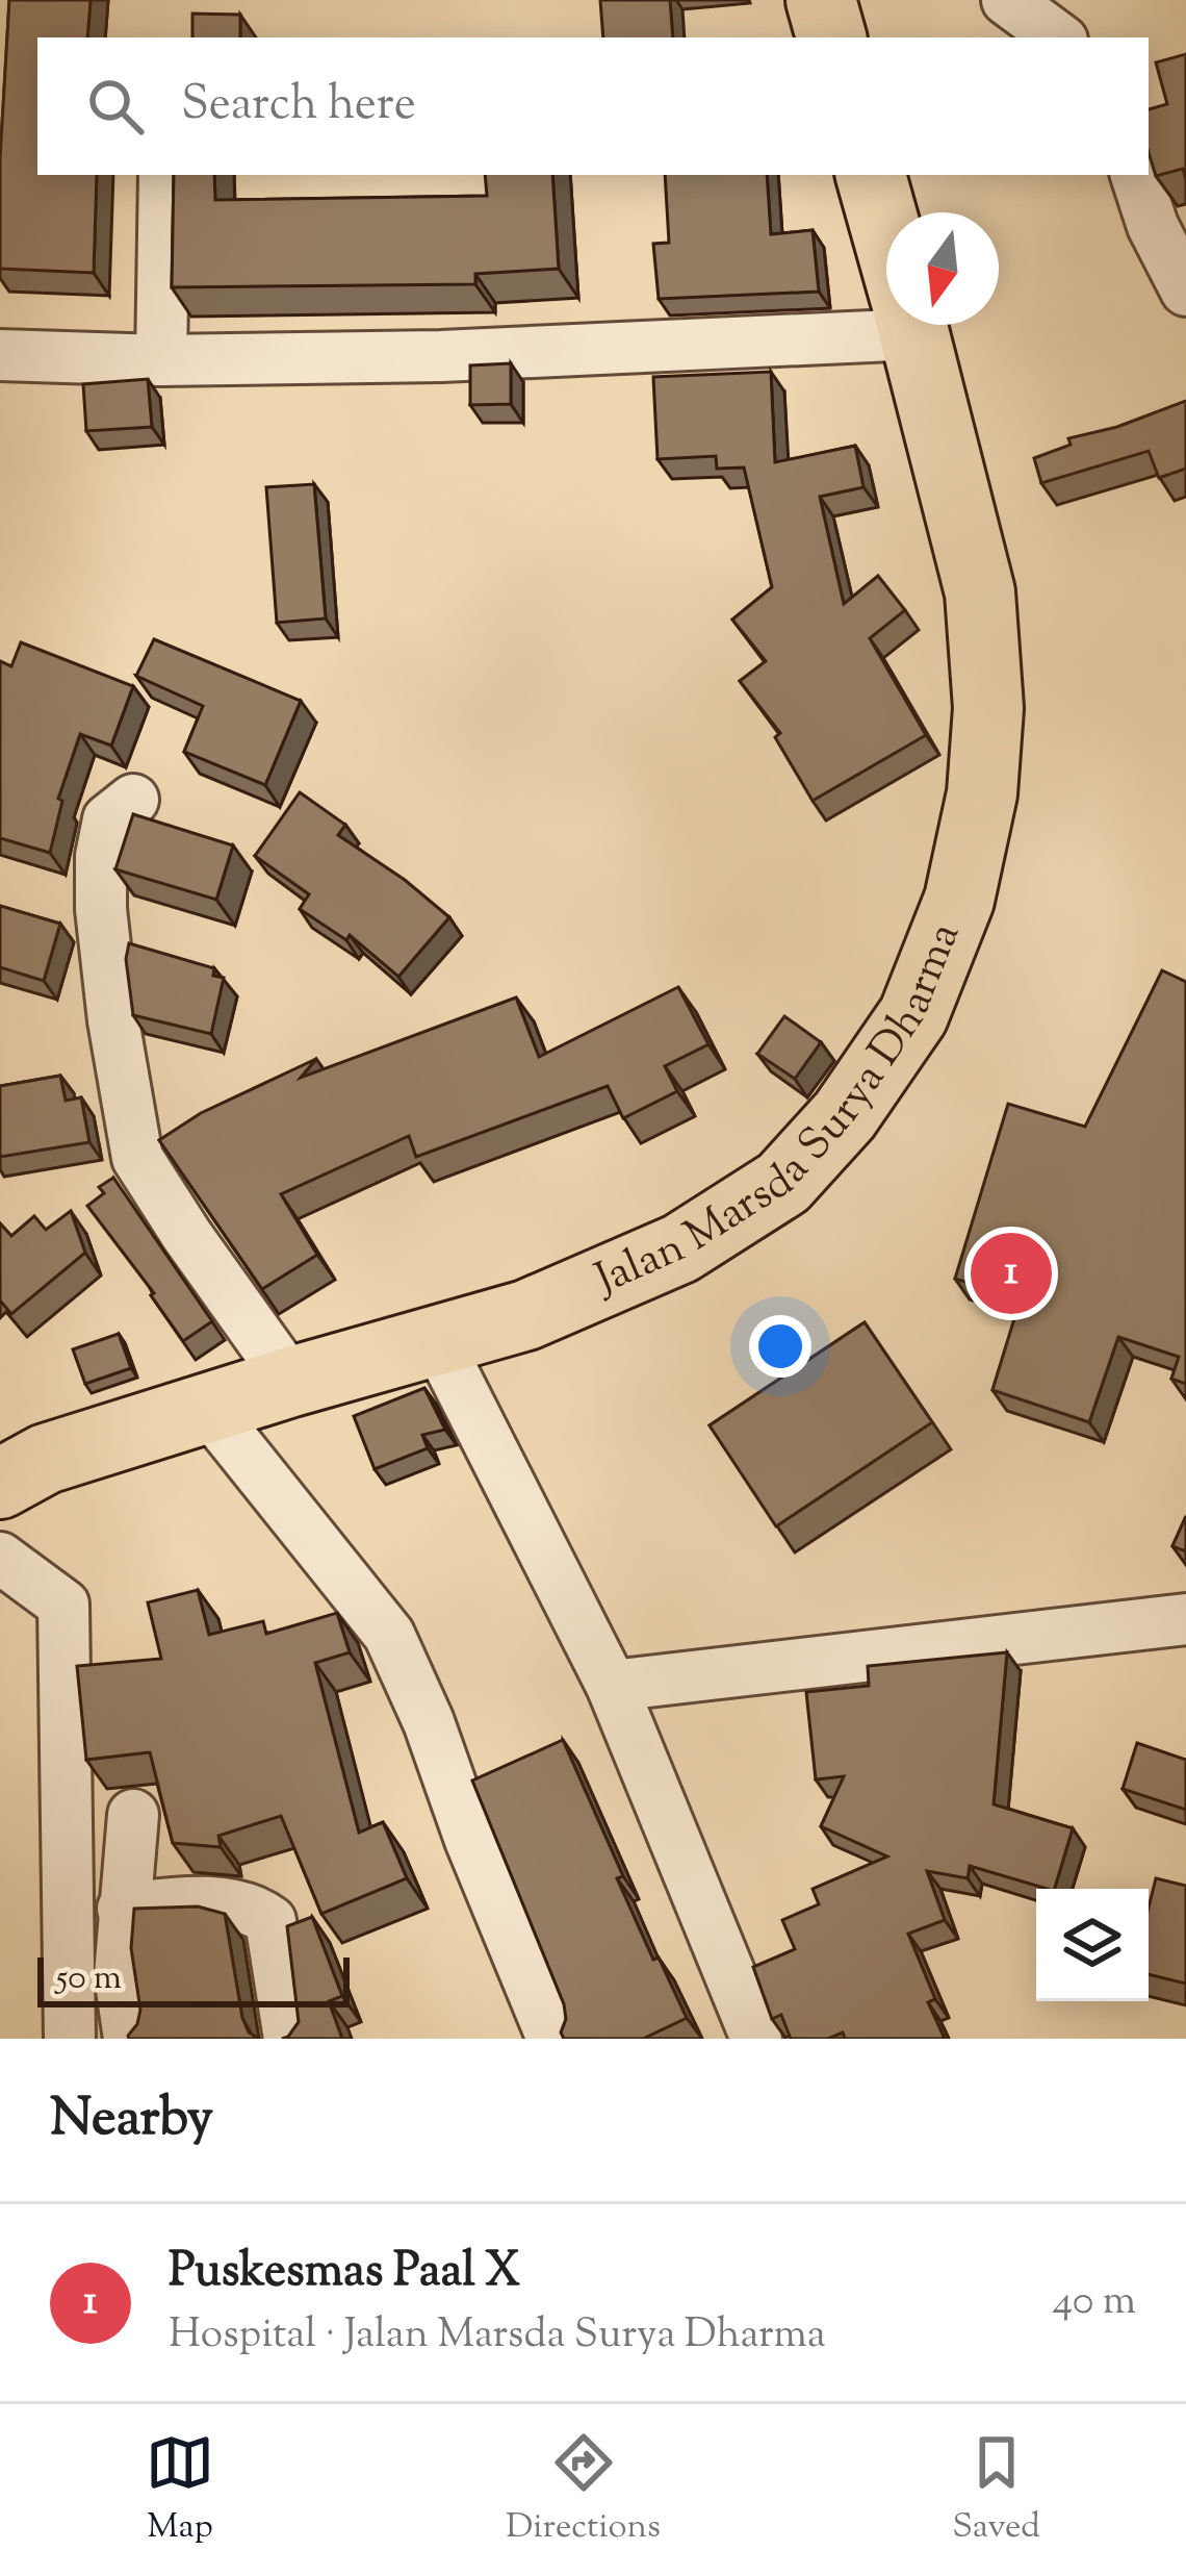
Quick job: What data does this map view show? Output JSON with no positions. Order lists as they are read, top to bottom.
{
  "streets": {
    "highway": ["Jalan Marsda Surya Dharma"]
  },
  "scale_bar": "50 m",
  "north": "bottom",
  "page": {
    "search": "Search here",
    "pins": "1",
    "scale": "50 m",
    "heading": "Nearby",
    "list": [
      {
        "mark": "1",
        "name": "Puskesmas Paal X",
        "note": "Hospital · Jalan Marsda Surya Dharma",
        "value": "40 m"
      }
    ],
    "nav": ["Map", "Directions", "Saved"]
  }
}
